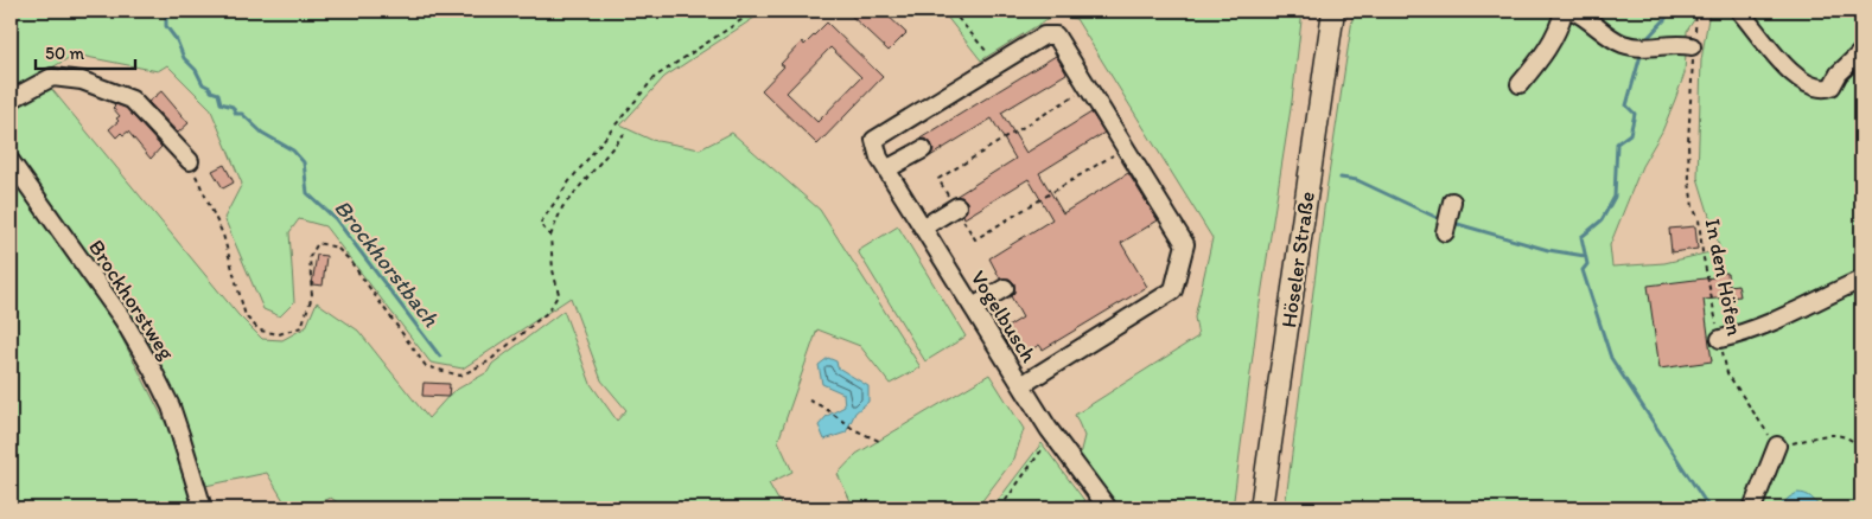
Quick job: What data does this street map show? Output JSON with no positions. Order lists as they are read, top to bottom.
{
  "streets": {
    "main road": ["Höseler Straße"],
    "street": ["Brockhorstweg", "Vogelbusch"],
    "path": ["In den Höfen"]
  },
  "water": ["Brockhorstbach"],
  "scale_bar": "50 m"
}
